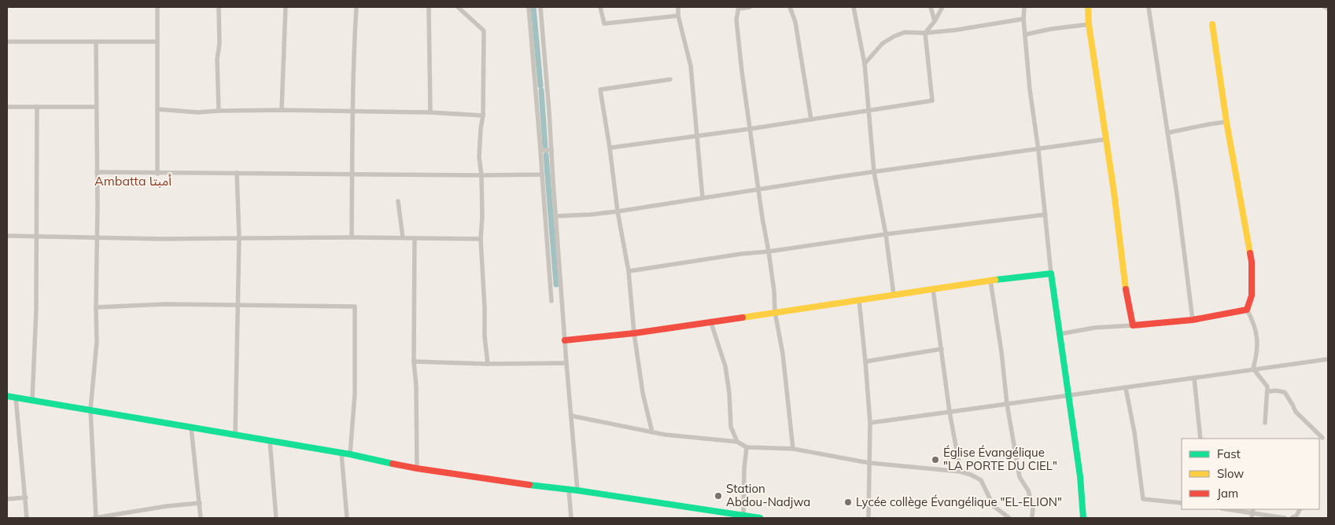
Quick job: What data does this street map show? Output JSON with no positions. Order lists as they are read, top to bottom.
{
  "districts": ["Ambatta أمبتا"],
  "places": ["Église Évangélique \"LA PORTE DU CIEL\"", "Station Abdou-Nadjwa", "Lycée collège Évangélique \"EL-ELION\""],
  "legend": ["Fast", "Slow", "Jam"]
}
